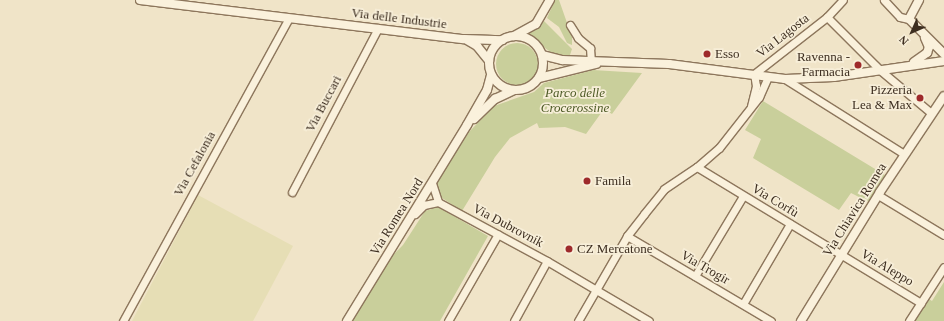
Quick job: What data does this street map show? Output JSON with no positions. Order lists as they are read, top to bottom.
{
  "streets": {
    "street": [
      "Via delle Industrie",
      "Via Lagosta",
      "Via Buccari",
      "Via Cefalonia",
      "Via Corfù",
      "Via Chiavica Romea",
      "Via Romea Nord",
      "Via Dubrovnik",
      "Via Trogir",
      "Via Aleppo"
    ]
  },
  "crossings": [
    ["Via delle Industrie", "Via Buccari"],
    ["Via delle Industrie", "Via Cefalonia"],
    ["Via delle Industrie", "Via Romea Nord"],
    ["Via Corfù", "Via Chiavica Romea"],
    ["Via Corfù", "Via Aleppo"],
    ["Via Chiavica Romea", "Via Aleppo"]
  ],
  "parks": ["Parco delle Crocerossine"],
  "places": [
    "Esso",
    "Ravenna - Farmacia",
    "Pizzeria Lea & Max",
    "Famila",
    "CZ Mercatone"
  ],
  "north": "bottom left"
}
